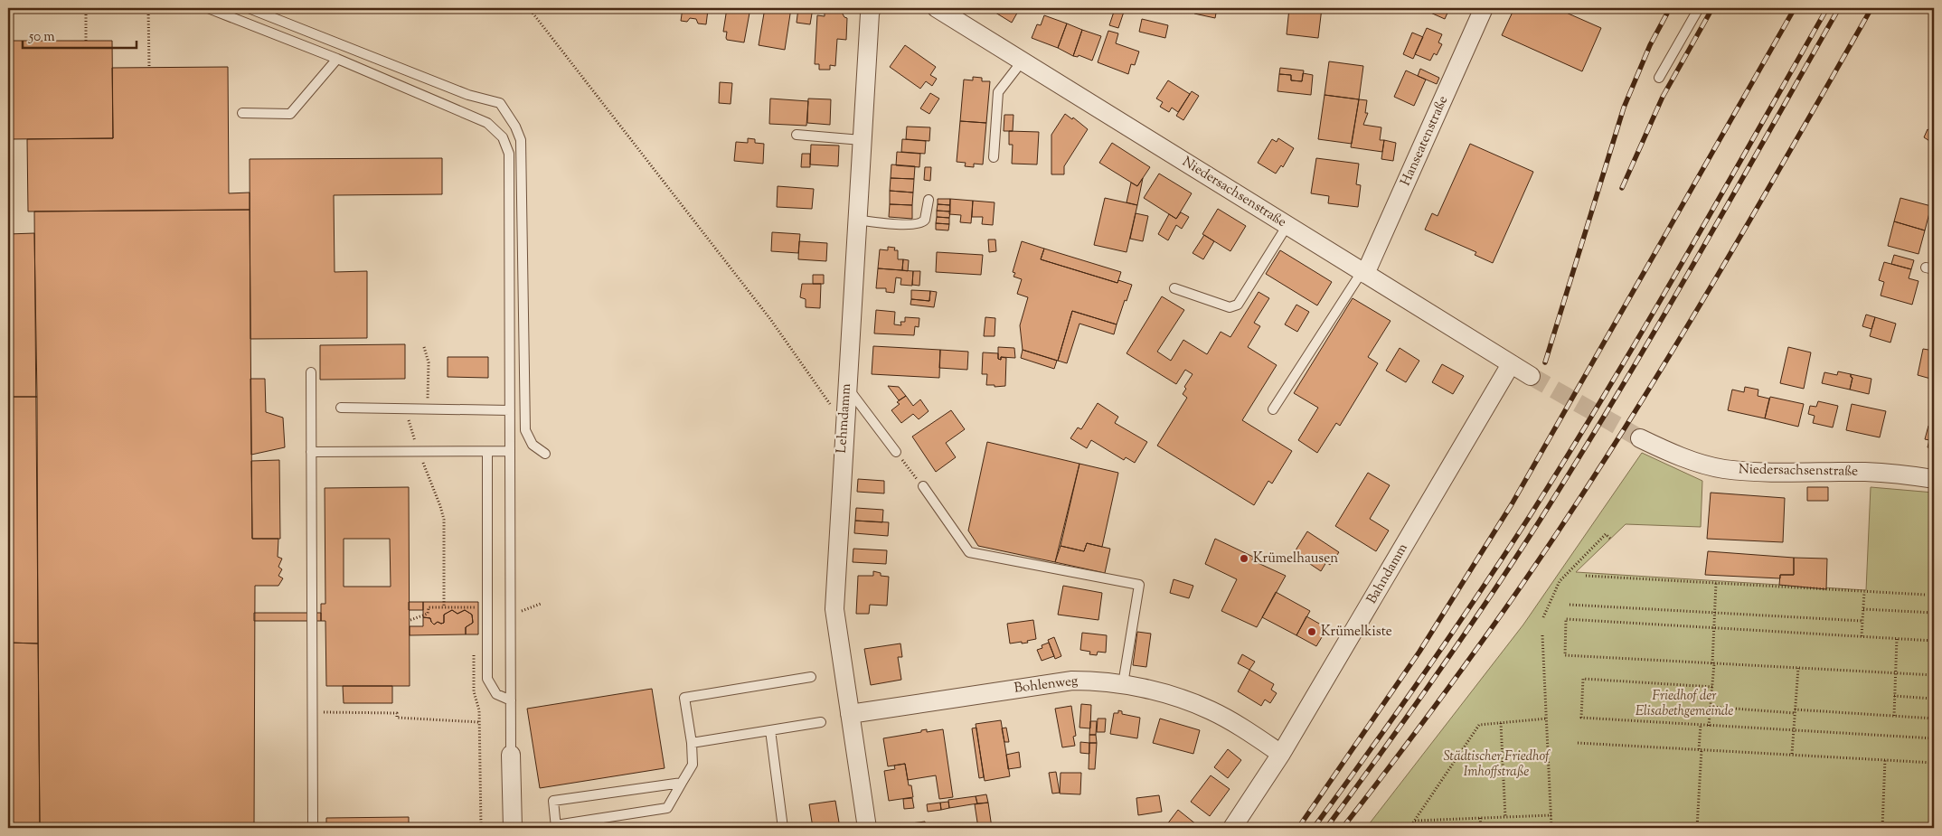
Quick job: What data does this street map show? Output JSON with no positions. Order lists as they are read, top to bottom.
{
  "streets": {
    "street": [
      "Hanseatenstraße",
      "Niedersachsenstraße",
      "Lehmdamm",
      "Bahndamm",
      "Bohlenweg"
    ]
  },
  "crossings": [
    ["Hanseatenstraße", "Niedersachsenstraße"],
    ["Niedersachsenstraße", "Bahndamm"],
    ["Lehmdamm", "Bohlenweg"],
    ["Bahndamm", "Bohlenweg"]
  ],
  "parks": ["Friedhof der Elisabethgemeinde", "Städtischer Friedhof Imhoffstraße"],
  "places": ["Krümelhausen", "Krümelkiste"],
  "scale_bar": "50 m"
}
